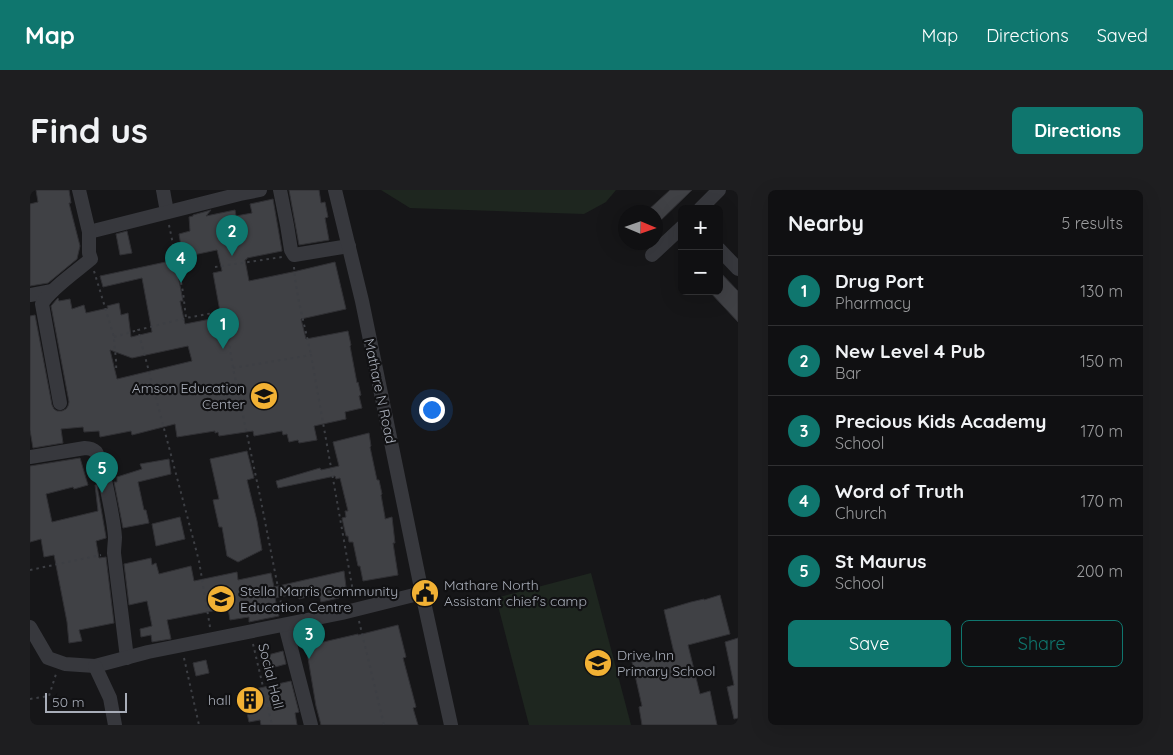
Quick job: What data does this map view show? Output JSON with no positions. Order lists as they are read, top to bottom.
{
  "streets": {
    "street": ["Mathare N Road"],
    "path": ["Social Hall"]
  },
  "places": {
    "school or university": ["Amson Education Center", "Stella Marris Community Education Centre", "Drive Inn Primary School"],
    "public building": ["Mathare North Assistant chief's camp"],
    "building": ["hall"]
  },
  "scale_bar": "50 m",
  "north": "right",
  "page": {
    "header": "Map",
    "nav": ["Map", "Directions", "Saved"],
    "buttons": [
      "Directions",
      ["Save", "Share"]
    ],
    "title": "Find us",
    "heading": ["Nearby", "5 results"],
    "map_buttons": ["+", "−"],
    "pins": [
      "2",
      "4",
      "1",
      "5",
      "3"
    ],
    "list": [
      {
        "mark": "1",
        "name": "Drug Port",
        "note": "Pharmacy",
        "value": "130 m"
      },
      {
        "mark": "2",
        "name": "New Level 4 Pub",
        "note": "Bar",
        "value": "150 m"
      },
      {
        "mark": "3",
        "name": "Precious Kids Academy",
        "note": "School",
        "value": "170 m"
      },
      {
        "mark": "4",
        "name": "Word of Truth",
        "note": "Church",
        "value": "170 m"
      },
      {
        "mark": "5",
        "name": "St Maurus",
        "note": "School",
        "value": "200 m"
      }
    ],
    "scale": "50 m"
  }
}
